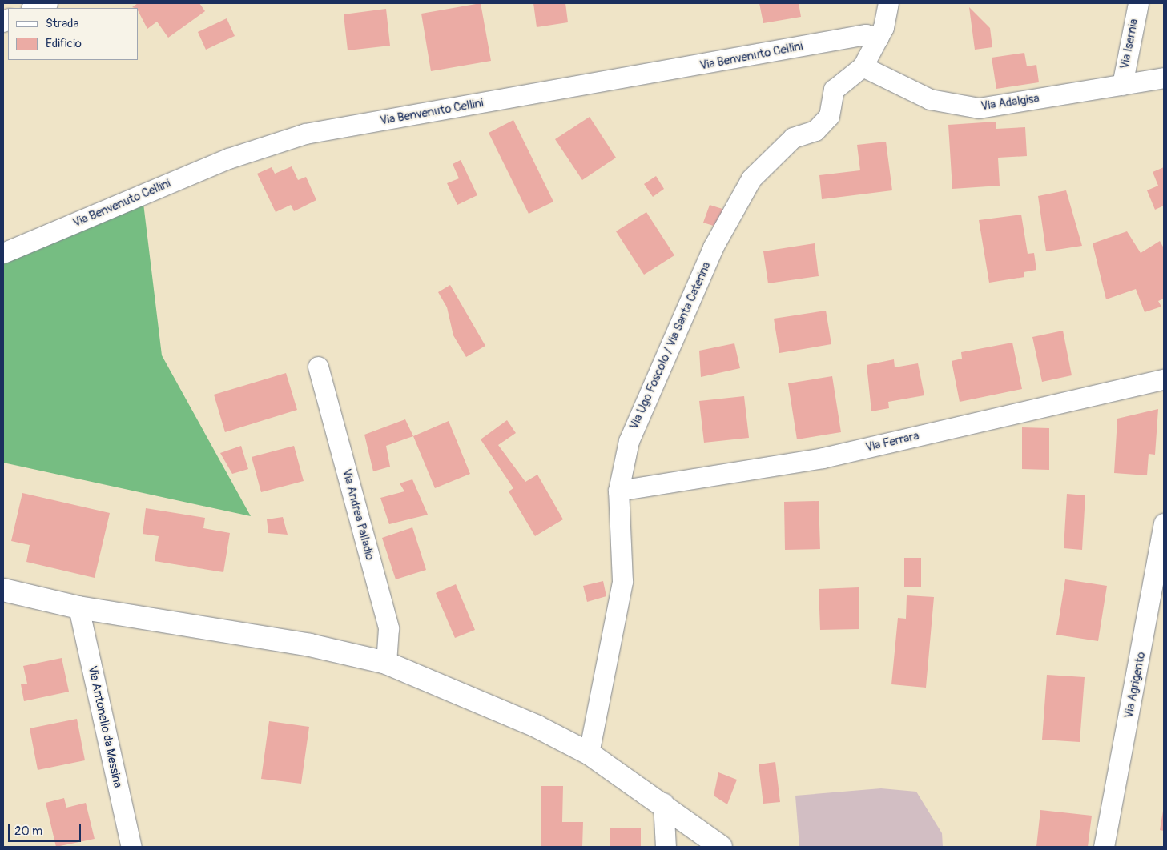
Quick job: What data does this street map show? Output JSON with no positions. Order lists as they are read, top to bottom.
{
  "streets": {
    "street": [
      "Via Isernia",
      "Via Benvenuto Cellini",
      "Via Adalgisa",
      "Via Ugo Foscolo / Via Santa Caterina",
      "Via Ferrara",
      "Via Andrea Palladio",
      "Via Agrigento",
      "Via Antonello da Messina"
    ]
  },
  "crossings": [
    ["Via Isernia", "Via Adalgisa"],
    ["Via Benvenuto Cellini", "Via Ugo Foscolo / Via Santa Caterina"],
    ["Via Adalgisa", "Via Ugo Foscolo / Via Santa Caterina"],
    ["Via Ugo Foscolo / Via Santa Caterina", "Via Ferrara"]
  ],
  "legend": ["Strada", "Edificio"],
  "scale_bar": "20 m"
}
